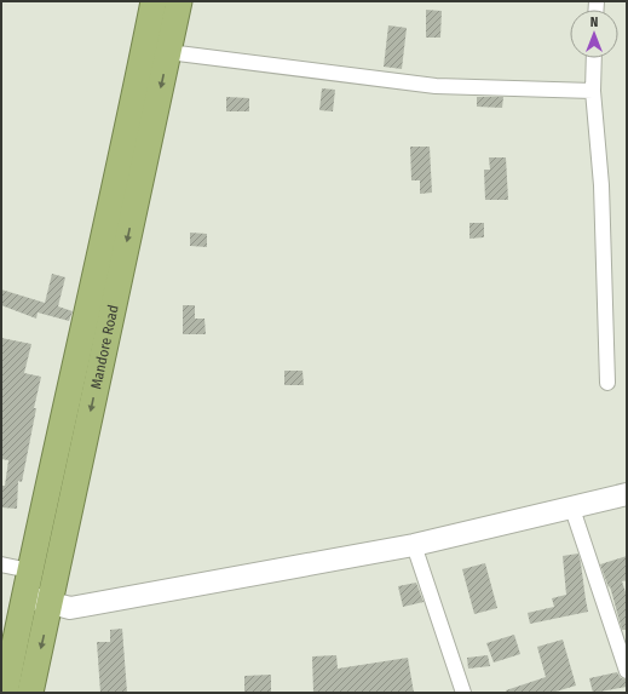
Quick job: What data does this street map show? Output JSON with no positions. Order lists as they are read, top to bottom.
{
  "streets": {
    "highway": ["Mandore Road"]
  },
  "north": "top"
}
